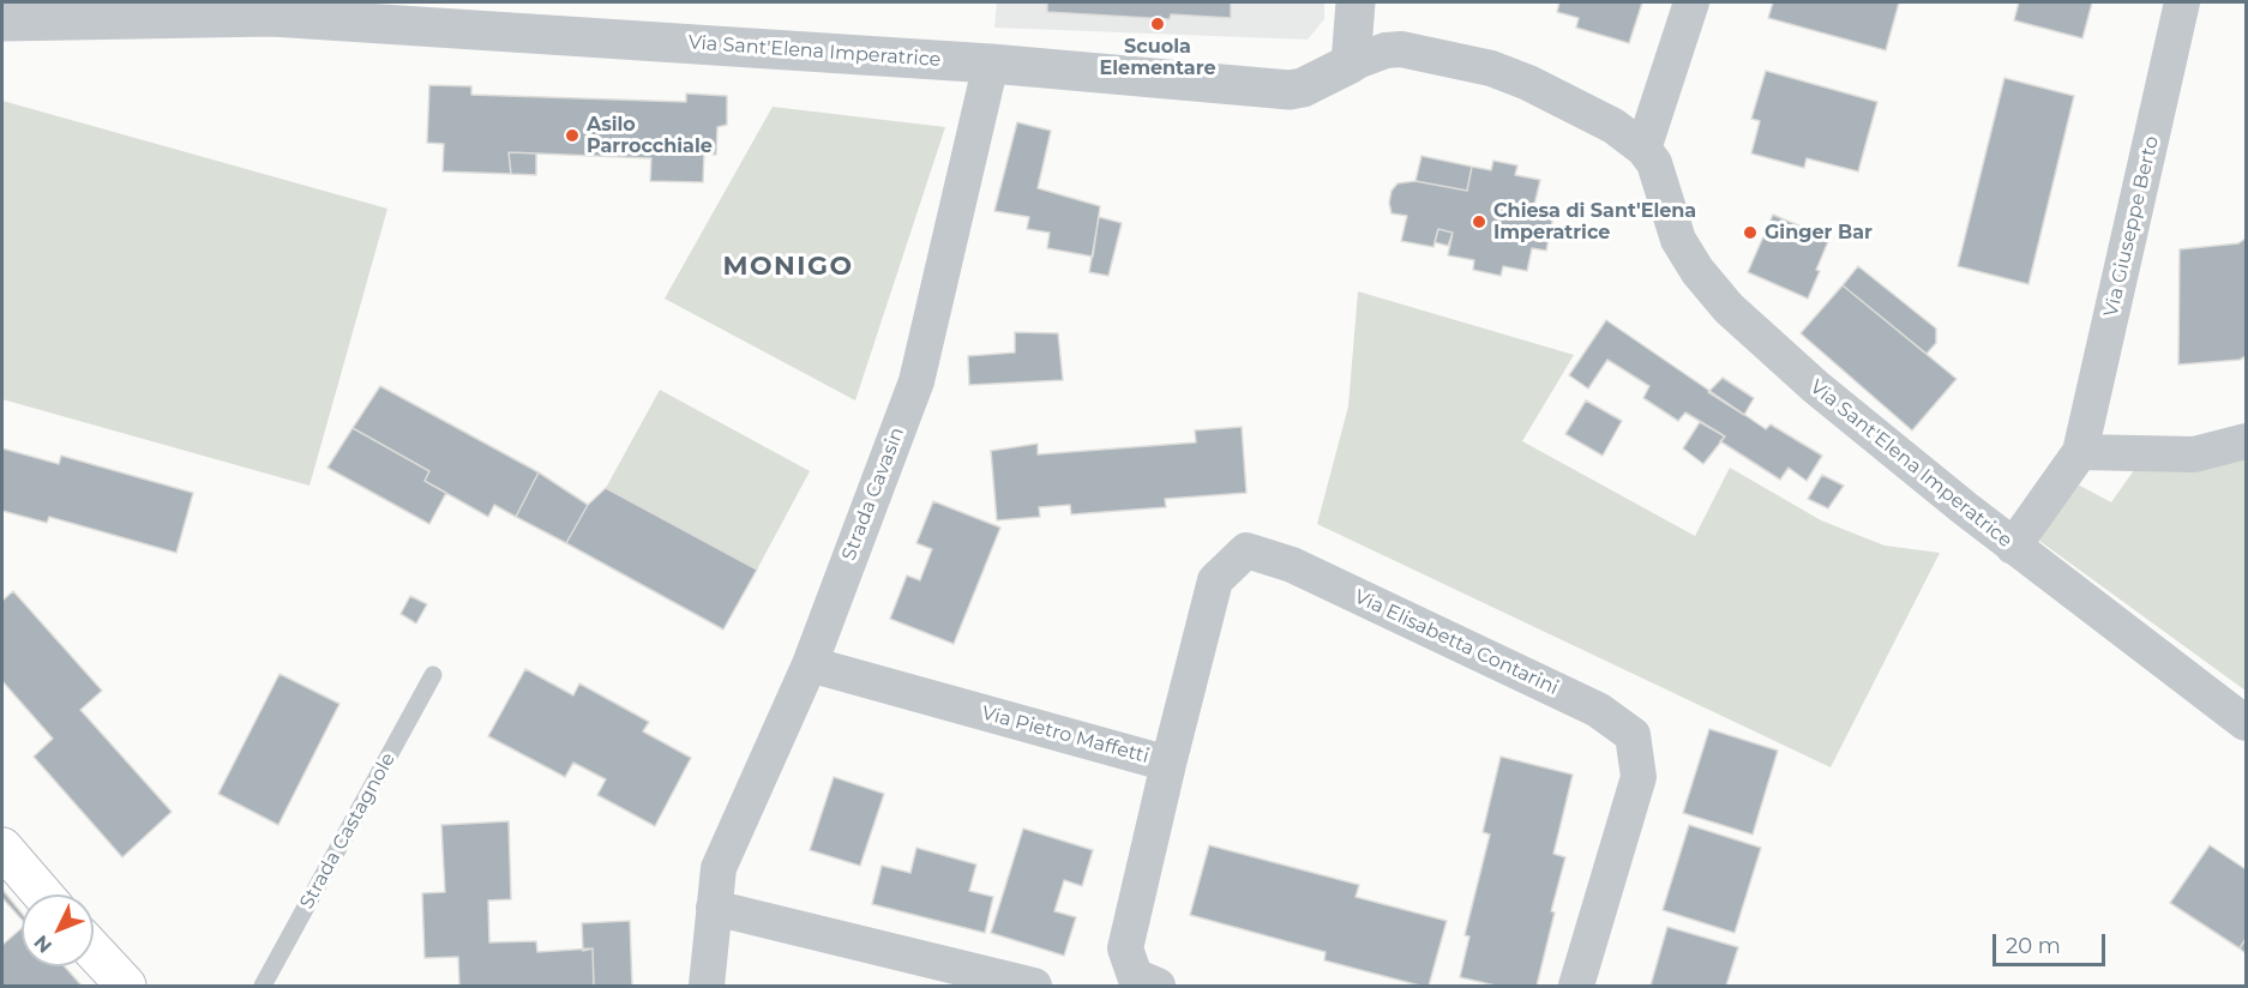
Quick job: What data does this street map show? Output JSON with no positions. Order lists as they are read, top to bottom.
{
  "streets": {
    "street": [
      "Via Sant'Elena Imperatrice",
      "Via Giuseppe Berto",
      "Strada Cavasin",
      "Via Elisabetta Contarini",
      "Via Pietro Maffetti"
    ],
    "lane": ["Strada Castagnole"]
  },
  "crossings": [
    ["Via Sant'Elena Imperatrice", "Via Giuseppe Berto"],
    ["Via Sant'Elena Imperatrice", "Strada Cavasin"],
    ["Strada Cavasin", "Via Pietro Maffetti"],
    ["Via Elisabetta Contarini", "Via Pietro Maffetti"]
  ],
  "districts": ["MONIGO"],
  "places": [
    "Scuola Elementare",
    "Asilo Parrocchiale",
    "Chiesa di Sant'Elena Imperatrice",
    "Ginger Bar"
  ],
  "scale_bar": "20 m",
  "north": "bottom left"
}
